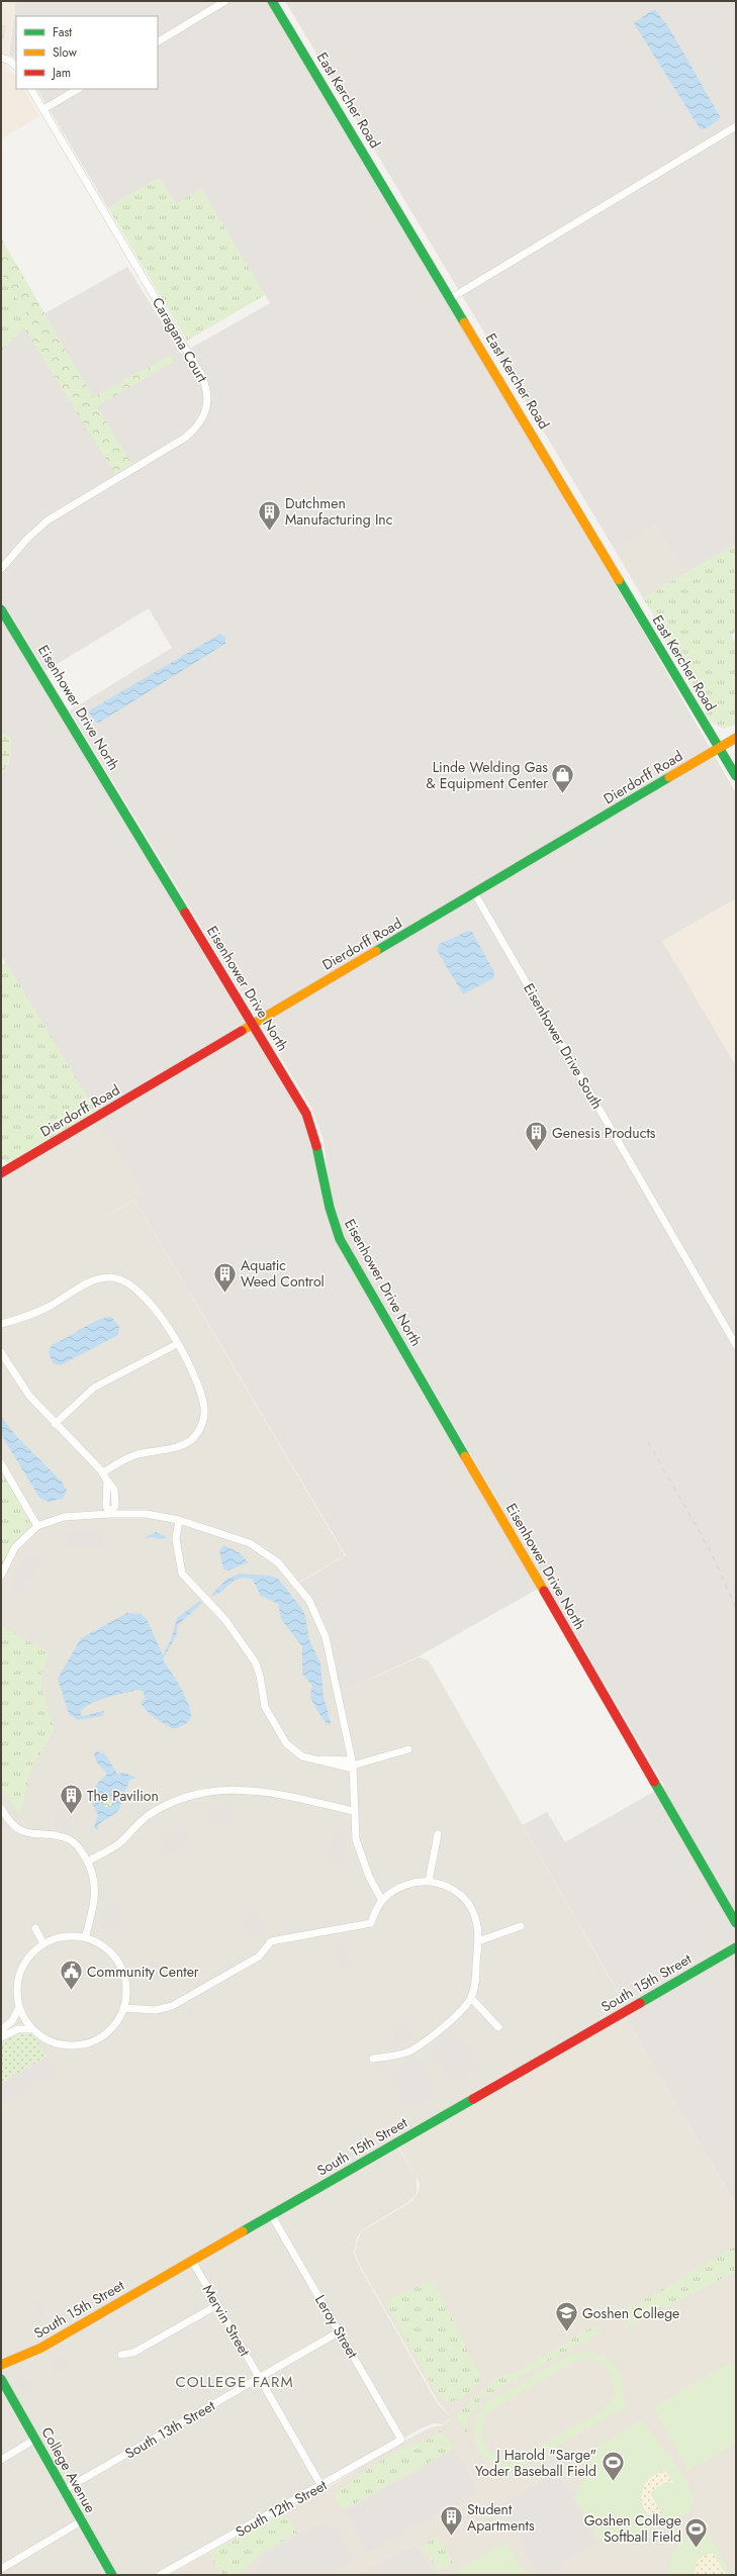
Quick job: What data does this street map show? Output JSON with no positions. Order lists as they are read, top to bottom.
{
  "streets": {
    "street": [
      "East Kercher Road",
      "Caragana Court",
      "Eisenhower Drive North",
      "Dierdorff Road",
      "Eisenhower Drive South",
      "South 15th Street",
      "Mervin Street",
      "Leroy Street",
      "South 13th Street",
      "College Avenue",
      "South 12th Street"
    ]
  },
  "crossings": [
    ["East Kercher Road", "Dierdorff Road"],
    ["Eisenhower Drive North", "Dierdorff Road"],
    ["Dierdorff Road", "Eisenhower Drive South"],
    ["South 15th Street", "Mervin Street"],
    ["South 15th Street", "Leroy Street"],
    ["Mervin Street", "South 13th Street"],
    ["Mervin Street", "South 12th Street"],
    ["Leroy Street", "South 13th Street"],
    ["Leroy Street", "South 12th Street"],
    ["South 13th Street", "College Avenue"]
  ],
  "districts": ["COLLEGE FARM"],
  "places": {
    "building": [
      "Dutchmen Manufacturing Inc",
      "Genesis Products",
      "Aquatic Weed Control",
      "The Pavilion",
      "Student Apartments"
    ],
    "shop": ["Linde Welding Gas & Equipment Center"],
    "public building": ["Community Center"],
    "school or university": ["Goshen College"],
    "sports": ["J Harold \"Sarge\" Yoder Baseball Field", "Goshen College Softball Field"]
  },
  "legend": ["Fast", "Slow", "Jam"]
}
